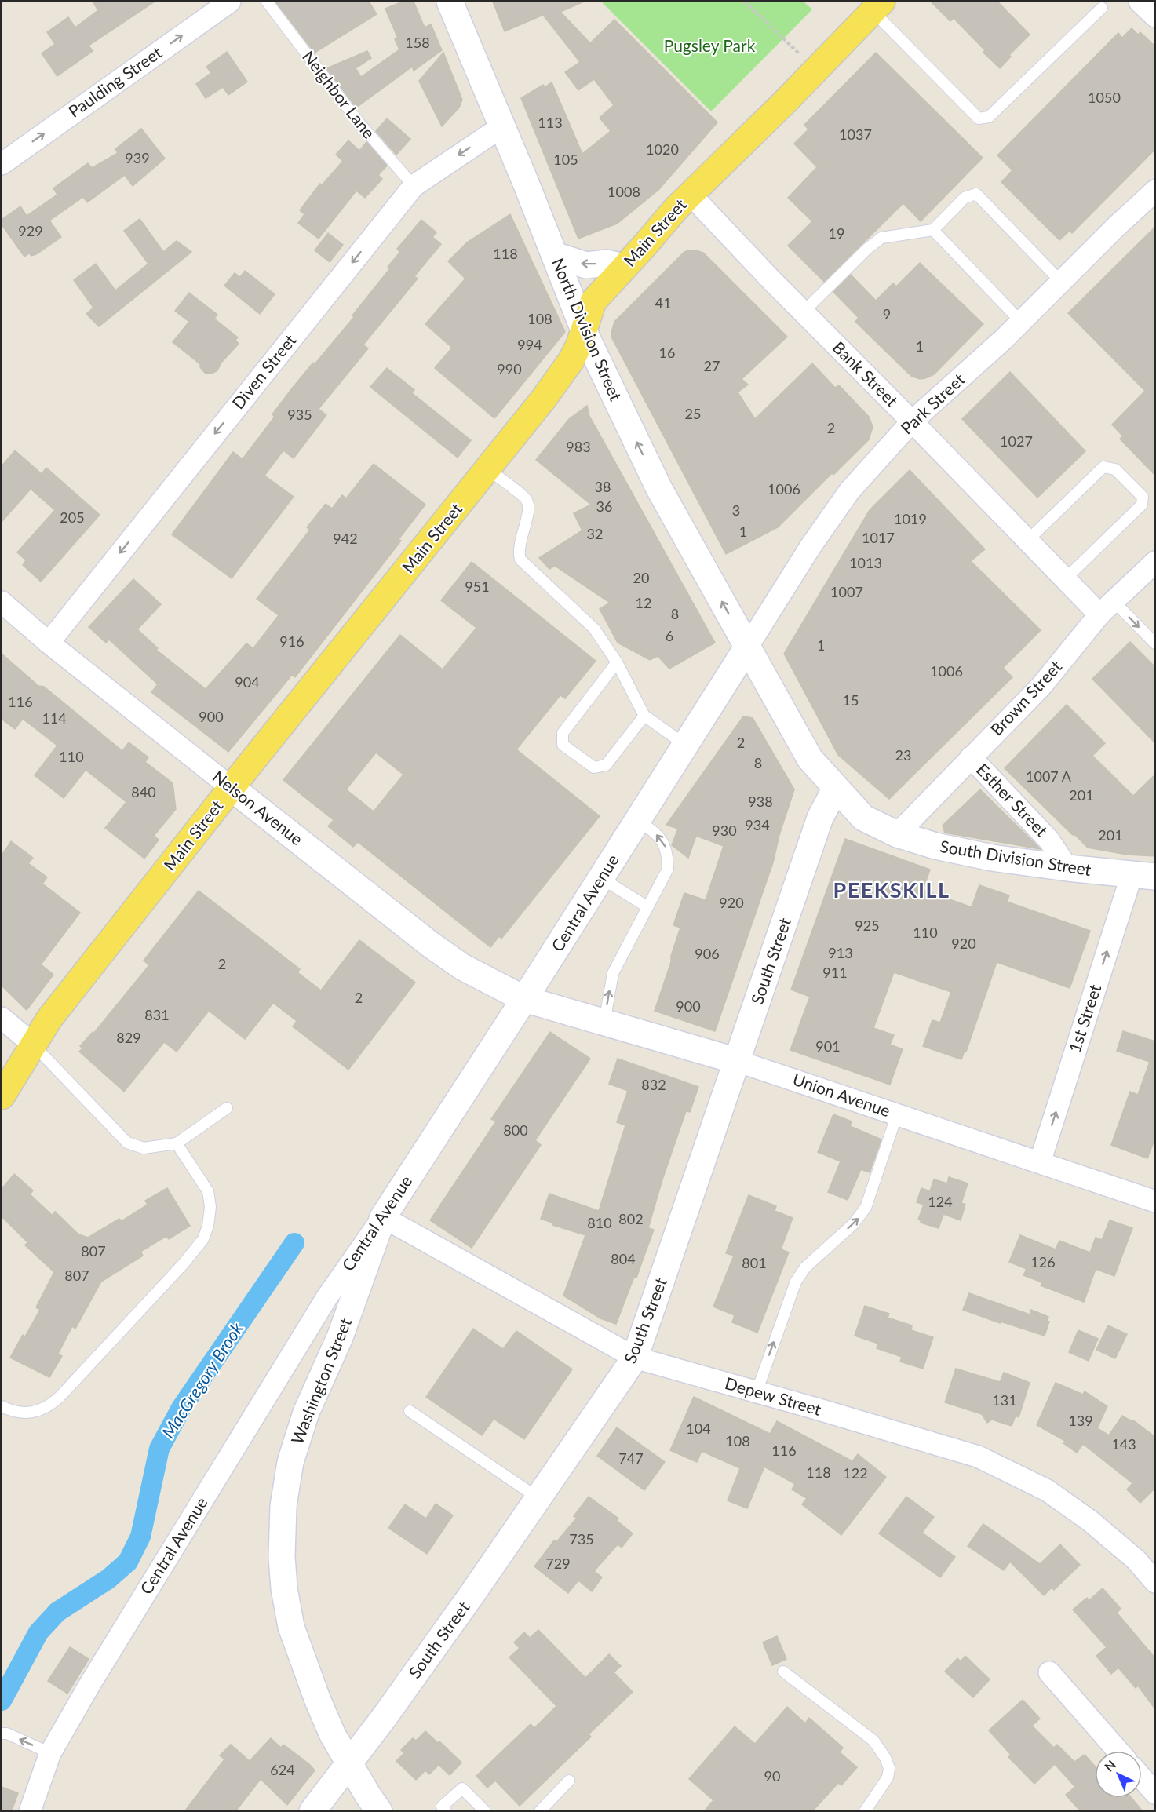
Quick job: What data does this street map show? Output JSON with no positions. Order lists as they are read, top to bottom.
{
  "streets": {
    "main road": ["Main Street"],
    "street": [
      "Paulding Street",
      "North Division Street",
      "Diven Street",
      "Bank Street",
      "Park Street",
      "Brown Street",
      "Esther Street",
      "Nelson Avenue",
      "South Division Street",
      "Central Avenue",
      "South Street",
      "1st Street",
      "Union Avenue",
      "Washington Street",
      "Depew Street"
    ],
    "lane": ["Neighbor Lane"]
  },
  "crossings": [
    ["Neighbor Lane", "Diven Street"],
    ["Main Street", "North Division Street"],
    ["Main Street", "Bank Street"],
    ["Main Street", "Nelson Avenue"],
    ["North Division Street", "Diven Street"],
    ["North Division Street", "Park Street"],
    ["North Division Street", "South Division Street"],
    ["North Division Street", "Central Avenue"],
    ["Diven Street", "Nelson Avenue"],
    ["Bank Street", "Park Street"],
    ["Bank Street", "Brown Street"],
    ["Park Street", "South Division Street"],
    ["Park Street", "Central Avenue"],
    ["Brown Street", "Esther Street"],
    ["Brown Street", "South Division Street"],
    ["Esther Street", "South Division Street"],
    ["Nelson Avenue", "Central Avenue"],
    ["Nelson Avenue", "Union Avenue"],
    ["South Division Street", "Central Avenue"],
    ["South Division Street", "South Street"],
    ["South Division Street", "1st Street"],
    ["Central Avenue", "Union Avenue"],
    ["Central Avenue", "Washington Street"],
    ["Central Avenue", "Depew Street"],
    ["South Street", "Union Avenue"],
    ["South Street", "Washington Street"],
    ["South Street", "Depew Street"],
    ["1st Street", "Union Avenue"],
    ["Washington Street", "Depew Street"]
  ],
  "one_way": [
    "Paulding Street",
    "North Division Street",
    "Diven Street",
    "1st Street"
  ],
  "districts": ["PEEKSKILL"],
  "water": ["MacGregory Brook"],
  "parks": ["Pugsley Park"],
  "house_numbers": [
    "158",
    "1050",
    "113",
    "1037",
    "1020",
    "939",
    "105",
    "1008",
    "929",
    "19",
    "118",
    "41",
    "9",
    "108",
    "994",
    "1",
    "16",
    "27",
    "990",
    "25",
    "935",
    "2",
    "1027",
    "983",
    "38",
    "1006",
    "36",
    "3",
    "205",
    "1019",
    "1",
    "32",
    "1017",
    "942",
    "1013",
    "20",
    "951",
    "1007",
    "12",
    "8",
    "6",
    "916",
    "1",
    "1006",
    "904",
    "15",
    "116",
    "900",
    "114",
    "2",
    "23",
    "110",
    "8",
    "1007 A",
    "840",
    "201",
    "938",
    "934",
    "930",
    "201",
    "920",
    "925",
    "110",
    "920",
    "913",
    "906",
    "2",
    "911",
    "2",
    "900",
    "831",
    "829",
    "901",
    "832",
    "800",
    "124",
    "802",
    "810",
    "807",
    "804",
    "126",
    "801",
    "807",
    "131",
    "139",
    "104",
    "108",
    "143",
    "116",
    "747",
    "118",
    "122",
    "735",
    "729",
    "624",
    "90"
  ],
  "north": "top left"
}
